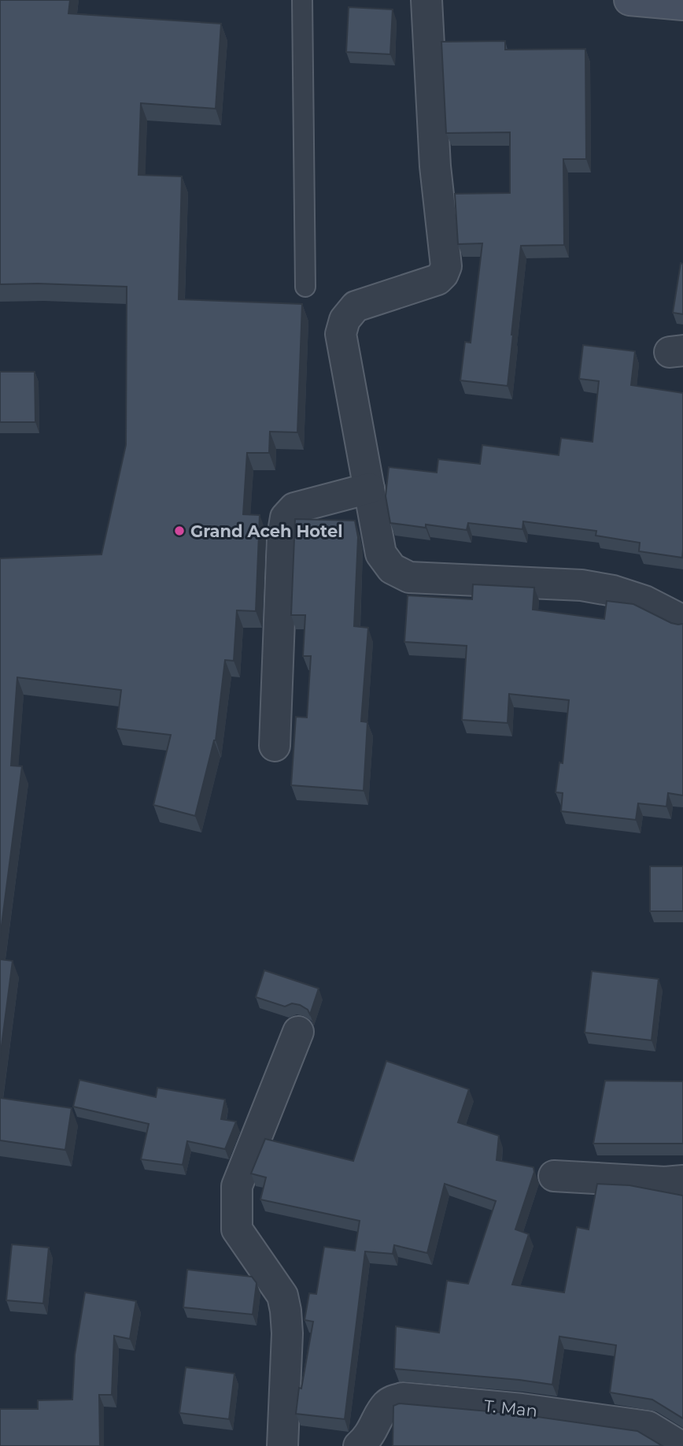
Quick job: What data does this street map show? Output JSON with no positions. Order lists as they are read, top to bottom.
{
  "streets": {
    "street": ["T. Man"]
  },
  "places": ["Grand Aceh Hotel"]
}
